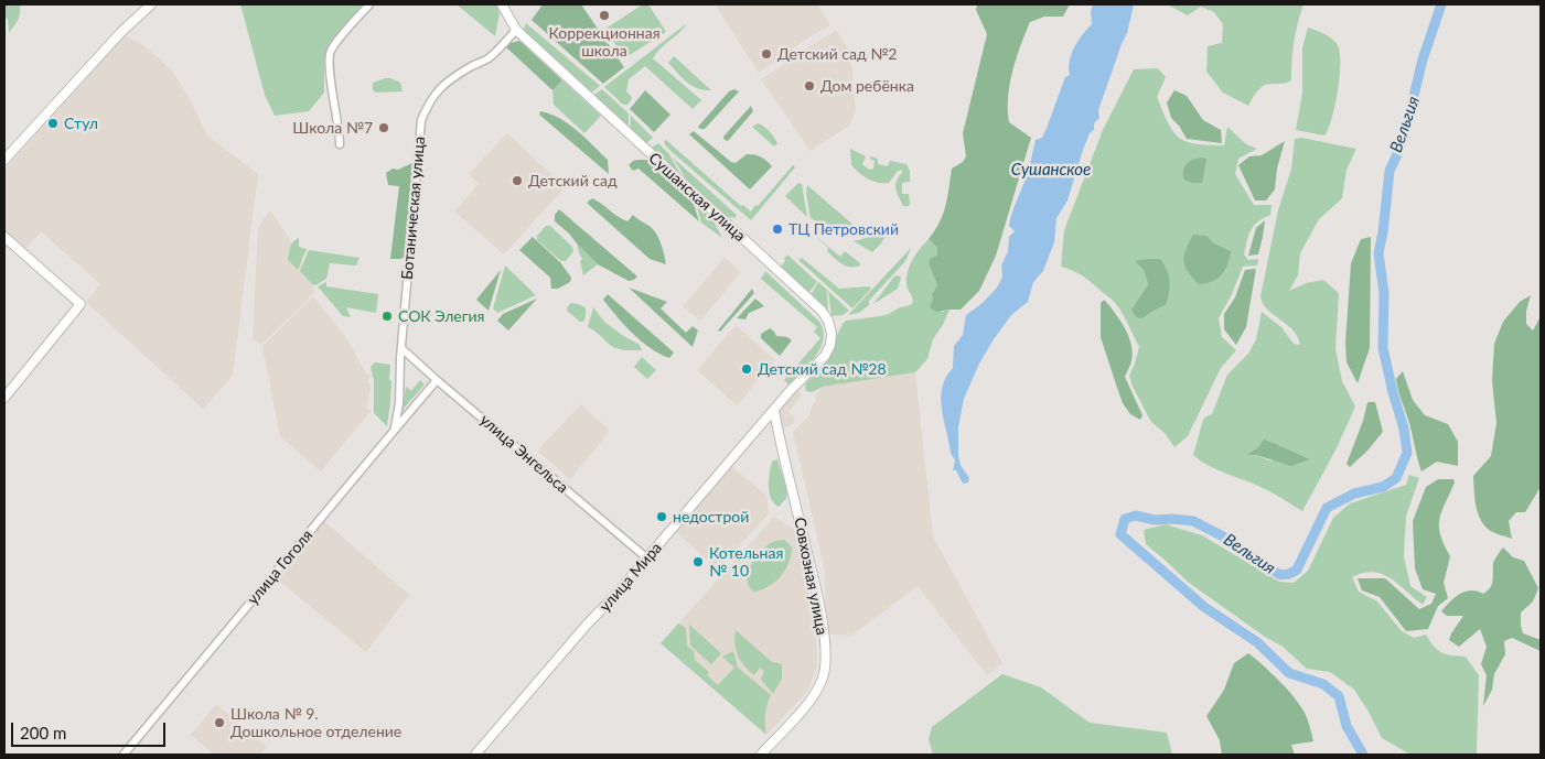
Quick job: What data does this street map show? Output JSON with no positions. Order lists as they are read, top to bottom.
{
  "streets": {
    "main road": ["Сушанская улица", "Совхозная улица", "улица Мира"],
    "street": ["Ботаническая улица", "улица Энгельса", "улица Гоголя"]
  },
  "crossings": [
    ["Сушанская улица", "Ботаническая улица"],
    ["Сушанская улица", "улица Мира"],
    ["Ботаническая улица", "улица Энгельса"],
    ["Ботаническая улица", "улица Гоголя"],
    ["улица Энгельса", "улица Гоголя"],
    ["улица Энгельса", "улица Мира"],
    ["Совхозная улица", "улица Мира"]
  ],
  "water": ["Вельгия", "Сушанское"],
  "places": [
    "Коррекционная школа",
    "Детский сад №2",
    "Дом ребёнка",
    "Стул",
    "Школа №7",
    "Детский сад",
    "ТЦ Петровский",
    "СОК Элегия",
    "Детский сад №28",
    "недострой",
    "Котельная № 10",
    "Школа № 9. Дошкольное отделение"
  ],
  "scale_bar": "200 m"
}
